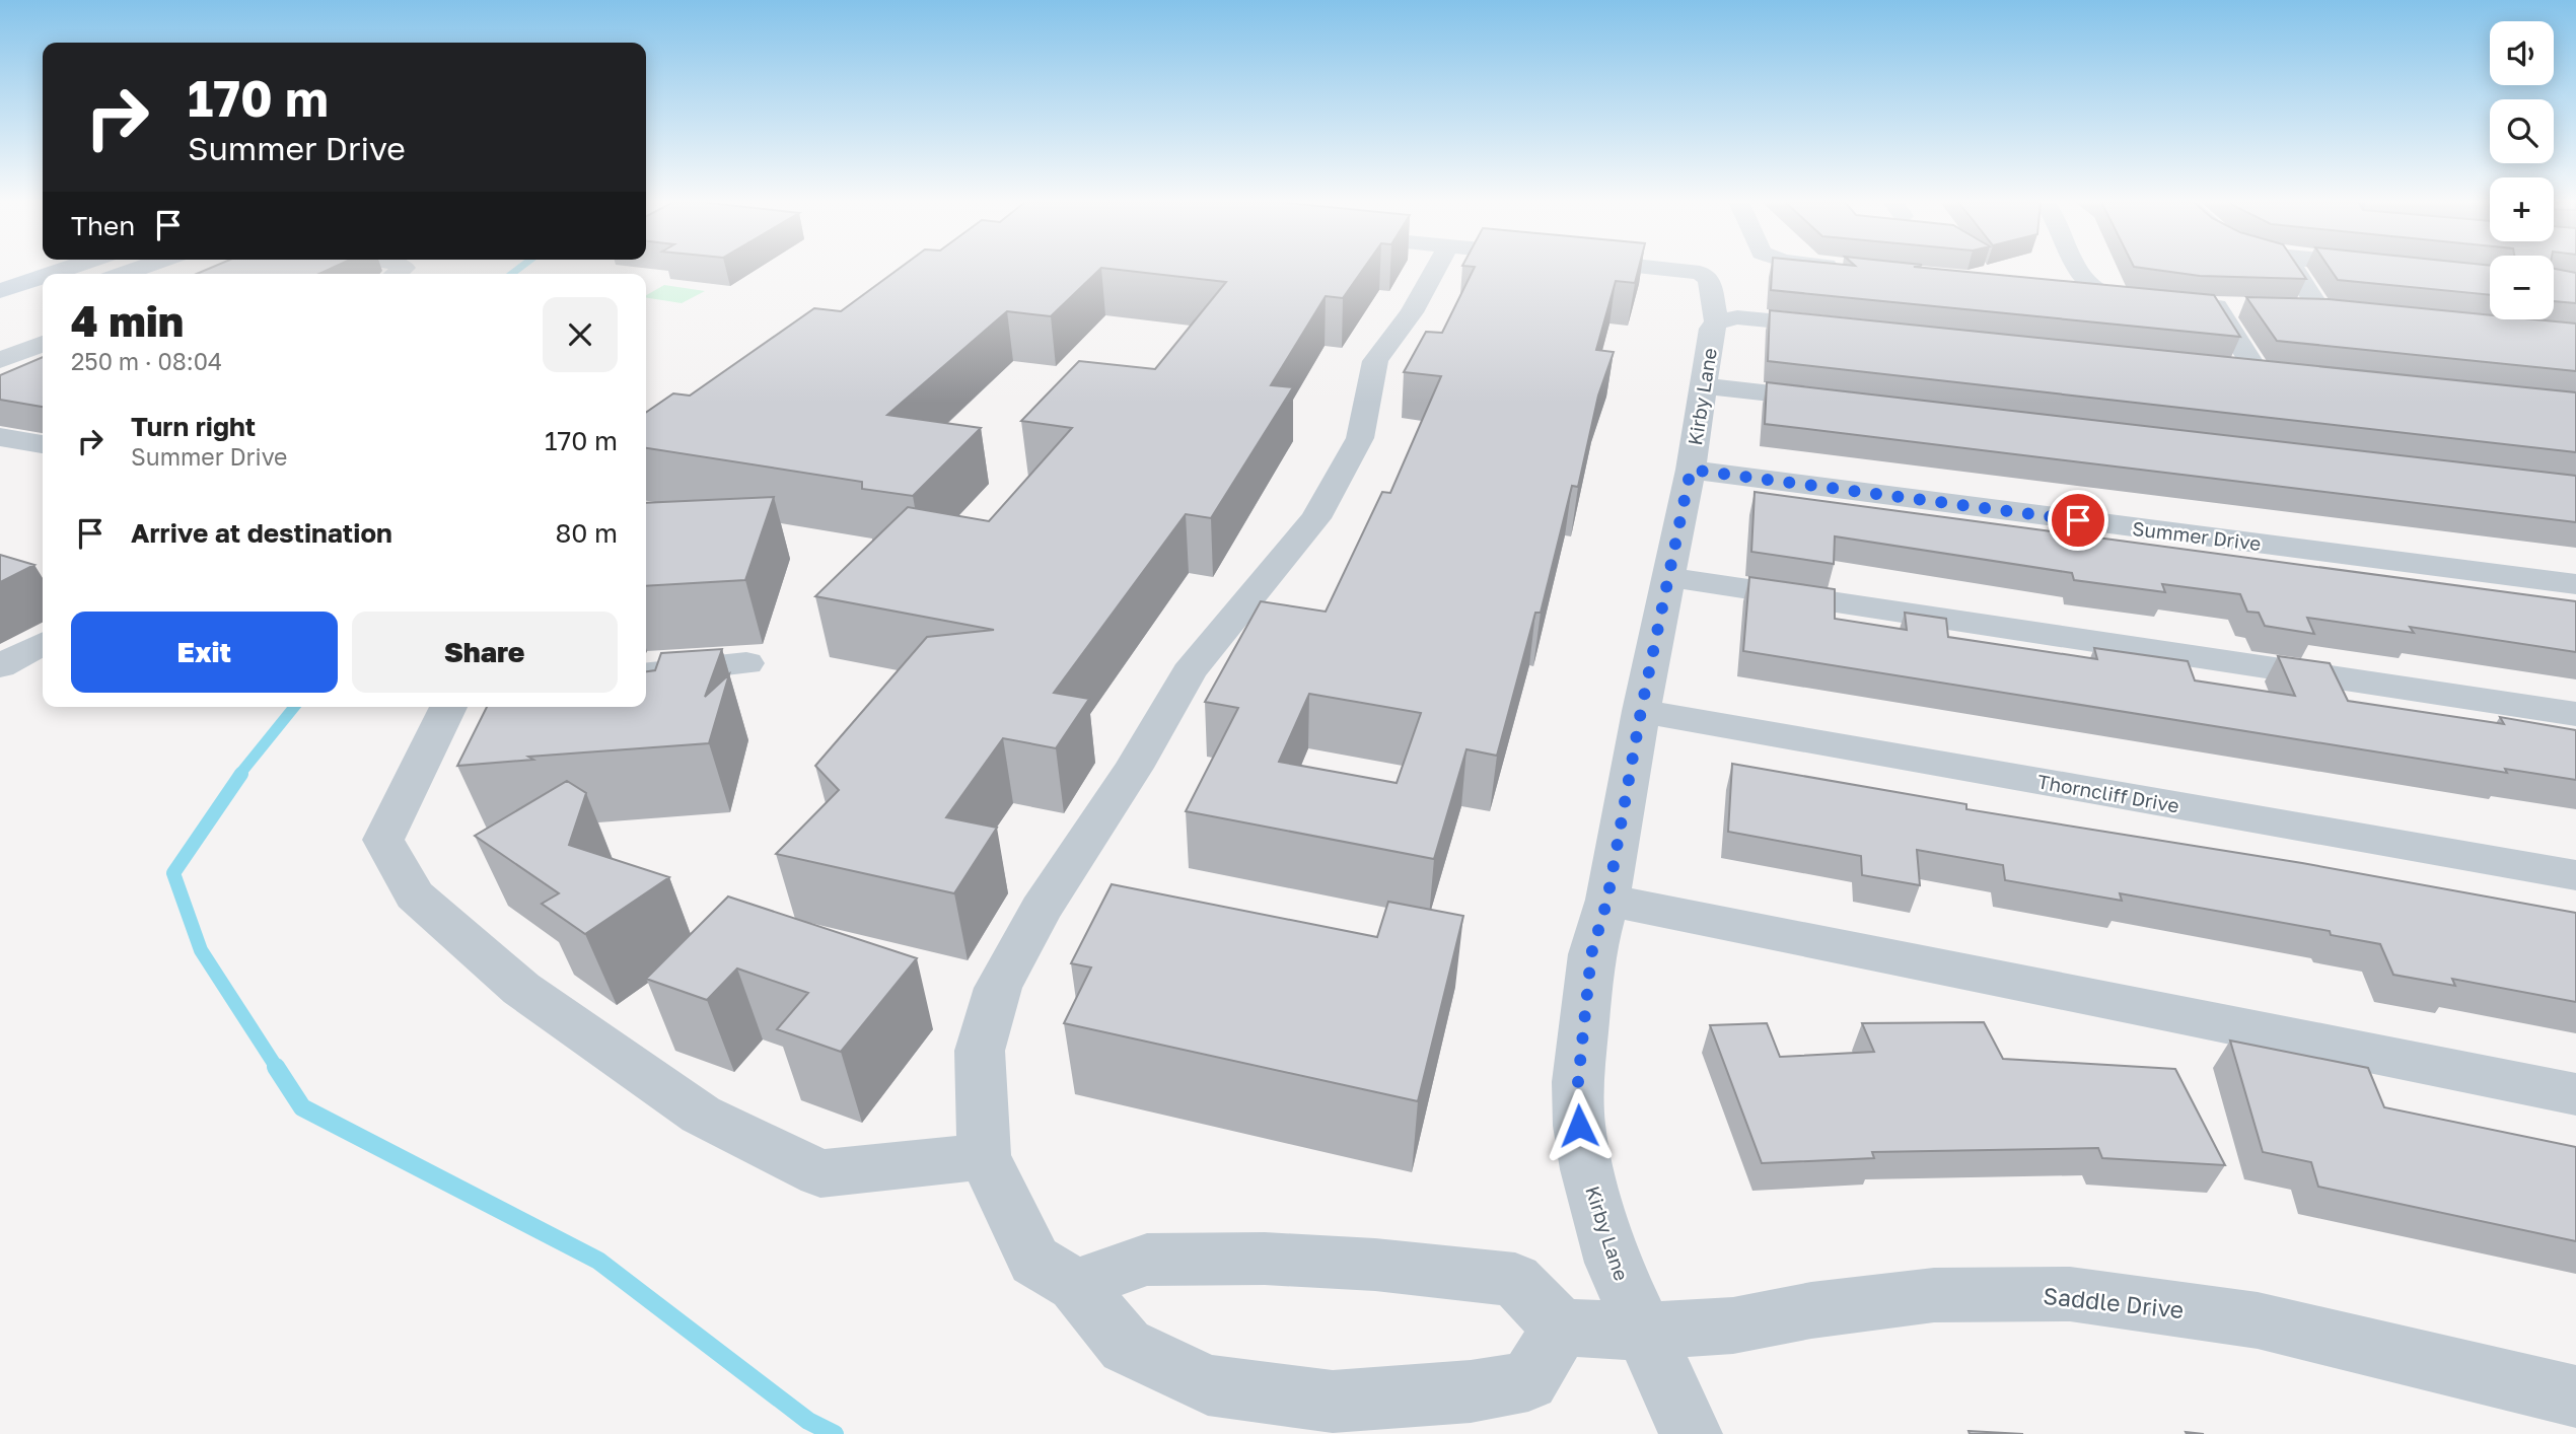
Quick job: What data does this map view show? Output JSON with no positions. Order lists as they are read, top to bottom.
{
  "streets": {
    "street": [
      "Kirby Lane",
      "Summer Drive",
      "Thorncliff Drive",
      "Saddle Drive"
    ]
  },
  "crossings": [
    ["Kirby Lane", "Summer Drive"],
    ["Kirby Lane", "Thorncliff Drive"],
    ["Kirby Lane", "Saddle Drive"]
  ],
  "page": {
    "map_buttons": ["+", "−"],
    "turn": ["170 m", "Summer Drive"],
    "then": "Then",
    "heading": ["4 min", "250 m · 08:04"],
    "list": [
      {
        "name": "Turn right",
        "note": "Summer Drive",
        "value": "170 m"
      },
      {
        "name": "Arrive at destination",
        "value": "80 m"
      }
    ],
    "buttons": ["Exit", "Share"]
  }
}
